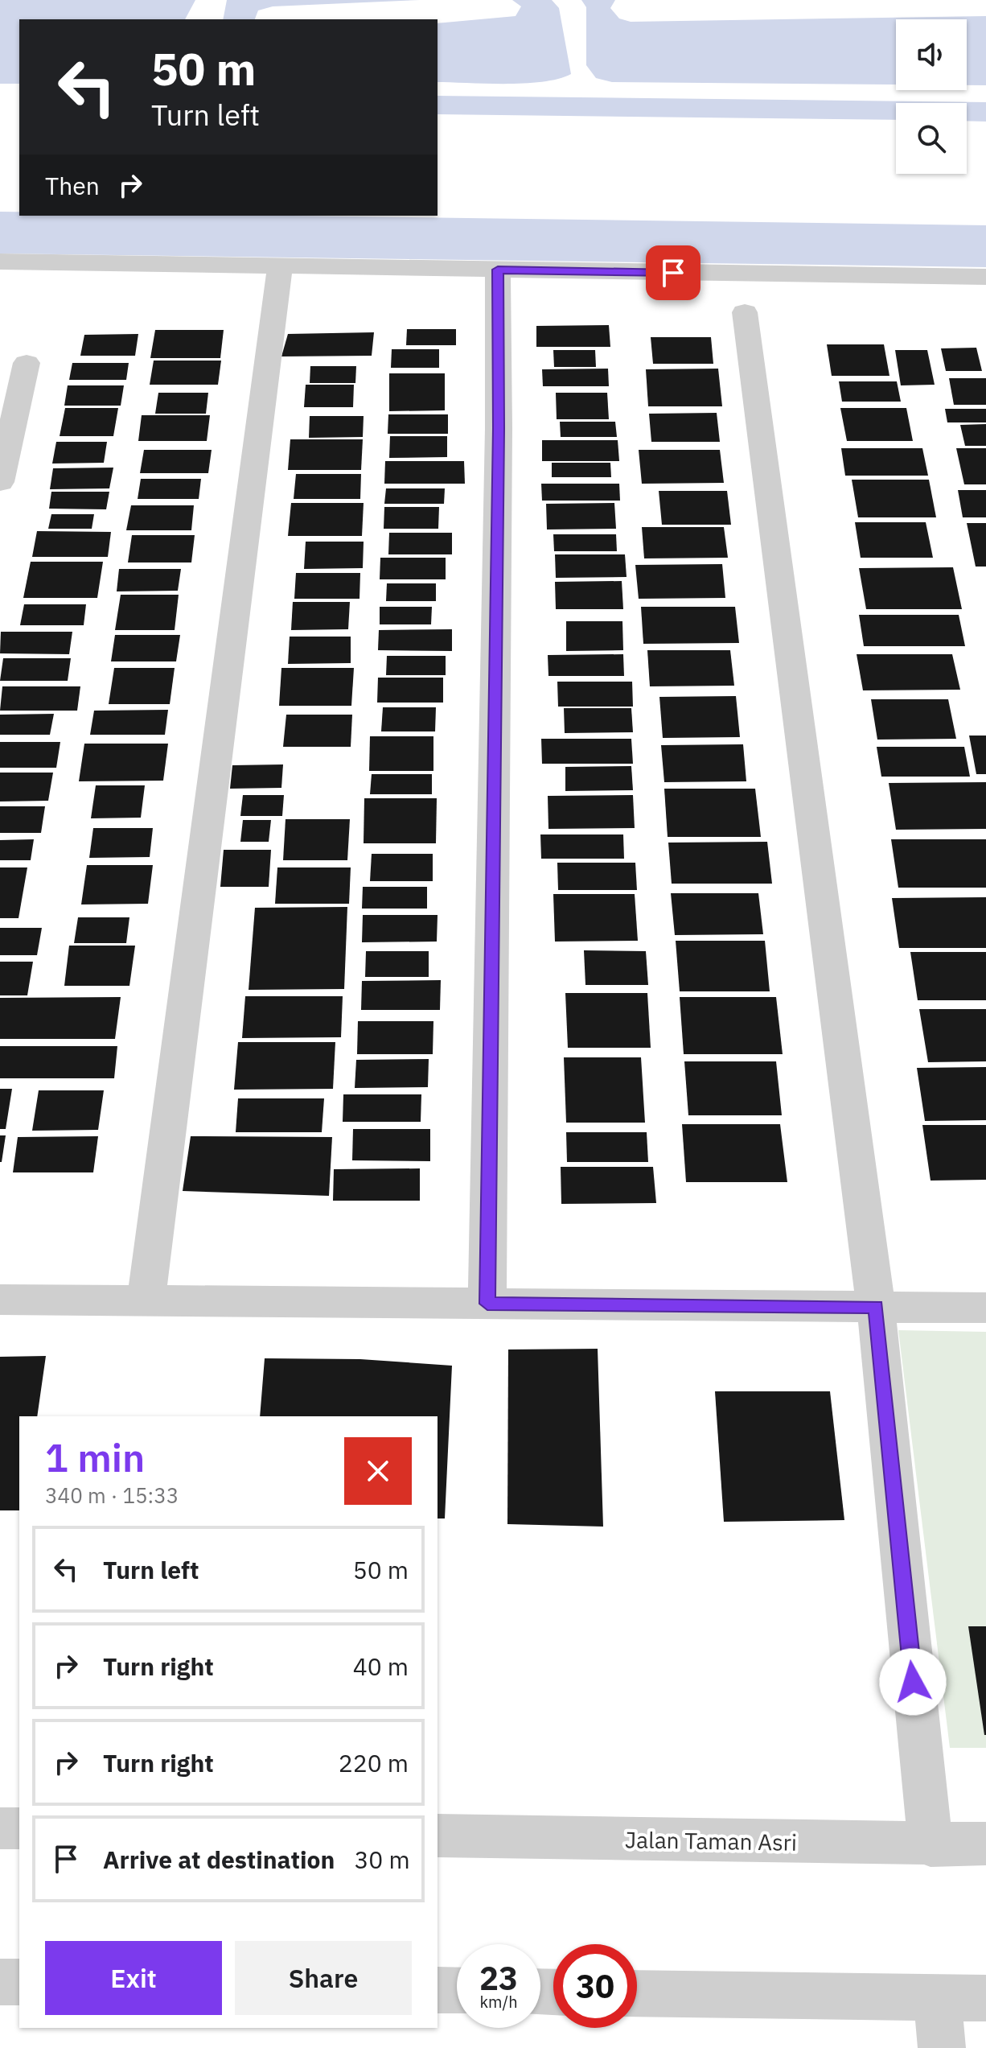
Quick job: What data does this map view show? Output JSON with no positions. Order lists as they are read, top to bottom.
{
  "streets": {
    "street": ["Jalan Taman Asri"]
  },
  "page": {
    "turn": ["50 m", "Turn left"],
    "then": "Then",
    "heading": ["1 min", "340 m · 15:33"],
    "list": [
      {
        "name": "Turn left",
        "value": "50 m"
      },
      {
        "name": "Turn right",
        "value": "40 m"
      },
      {
        "name": "Turn right",
        "value": "220 m"
      },
      {
        "name": "Arrive at destination",
        "value": "30 m"
      }
    ],
    "buttons": ["Exit", "Share"],
    "speed": "23 km/h",
    "limit": "30"
  }
}
